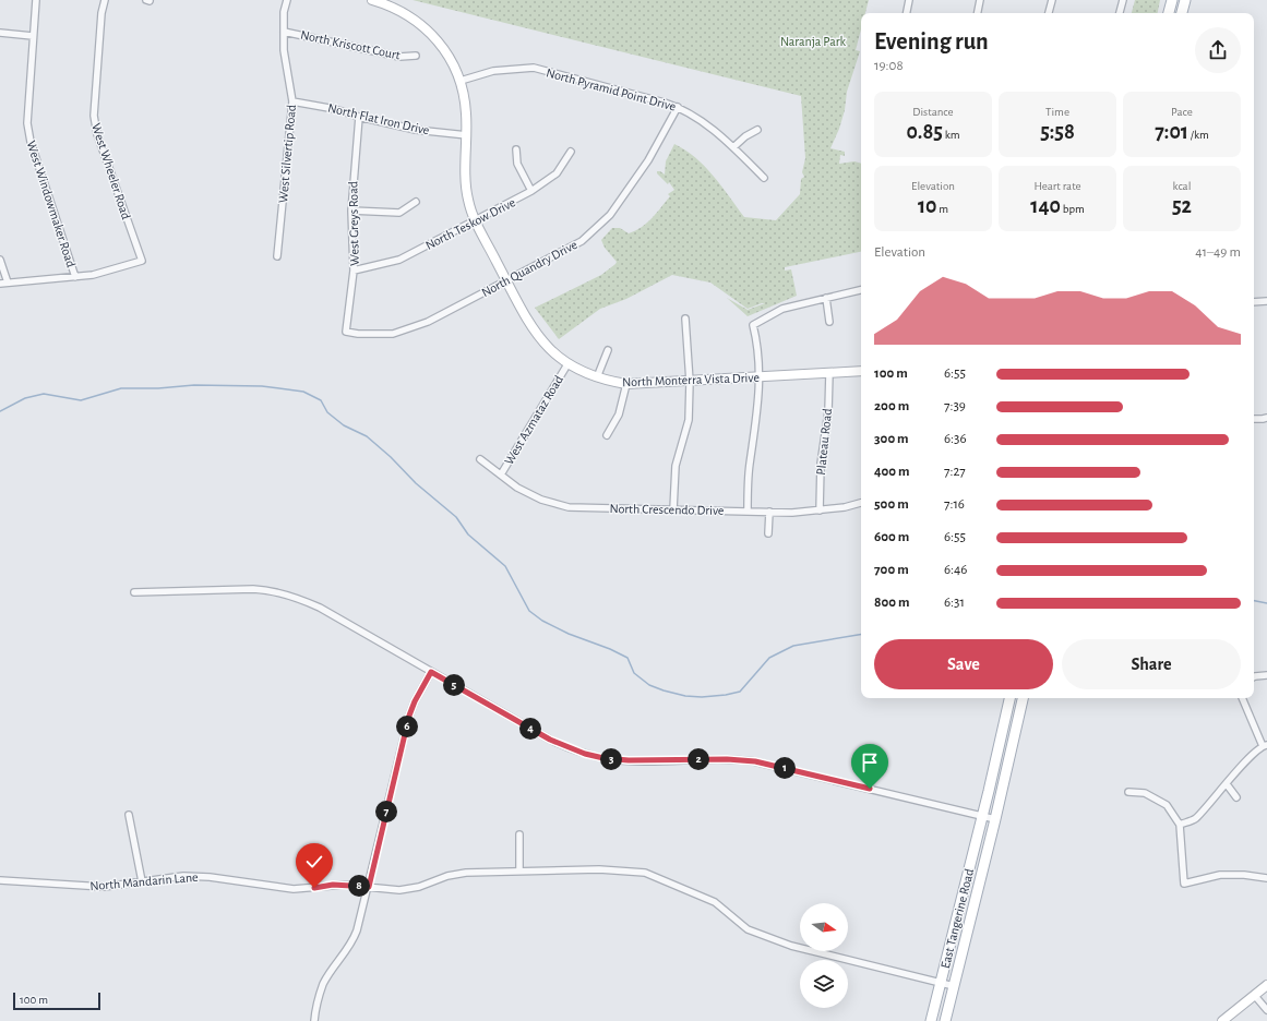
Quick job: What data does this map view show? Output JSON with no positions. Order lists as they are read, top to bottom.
{
  "streets": {
    "main road": ["East Tangerine Road"],
    "street": [
      "North Kriscott Court",
      "North Pyramid Point Drive",
      "North Flat Iron Drive",
      "West Silvertip Road",
      "West Wheeler Road",
      "West Windowmaker Road",
      "West Greys Road",
      "North Teskow Drive",
      "North Quandry Drive",
      "North Monterra Vista Drive",
      "West Azmataz Road",
      "Plateau Road",
      "North Crescendo Drive",
      "North Mandarin Lane"
    ]
  },
  "crossings": [
    ["North Kriscott Court", "West Silvertip Road"],
    ["North Pyramid Point Drive", "North Quandry Drive"],
    ["North Pyramid Point Drive", "North Monterra Vista Drive"],
    ["North Flat Iron Drive", "West Silvertip Road"],
    ["North Flat Iron Drive", "West Greys Road"],
    ["North Flat Iron Drive", "North Monterra Vista Drive"],
    ["West Wheeler Road", "West Windowmaker Road"],
    ["West Greys Road", "North Teskow Drive"],
    ["West Greys Road", "North Quandry Drive"],
    ["North Teskow Drive", "North Monterra Vista Drive"],
    ["North Quandry Drive", "North Monterra Vista Drive"],
    ["North Monterra Vista Drive", "West Azmataz Road"],
    ["North Monterra Vista Drive", "Plateau Road"],
    ["West Azmataz Road", "North Crescendo Drive"],
    ["Plateau Road", "North Crescendo Drive"],
    ["North Mandarin Lane", "East Tangerine Road"]
  ],
  "parks": ["Naranja Park"],
  "scale_bar": "100 m",
  "north": "right",
  "page": {
    "heading": ["Evening run", "19:08"],
    "stats": [
      ["Distance", "0.85 km"],
      ["Time", "5:58"],
      ["Pace", "7:01 /km"],
      ["Elevation", "10 m"],
      ["Heart rate", "140 bpm"],
      ["kcal", "52"]
    ],
    "chart": ["Elevation", "41–49 m"],
    "list": [
      {
        "name": "100 m",
        "note": "6:55"
      },
      {
        "name": "200 m",
        "note": "7:39"
      },
      {
        "name": "300 m",
        "note": "6:36"
      },
      {
        "name": "400 m",
        "note": "7:27"
      },
      {
        "name": "500 m",
        "note": "7:16"
      },
      {
        "name": "600 m",
        "note": "6:55"
      },
      {
        "name": "700 m",
        "note": "6:46"
      },
      {
        "name": "800 m",
        "note": "6:31"
      }
    ],
    "buttons": ["Save", "Share"],
    "pins": [
      "5",
      "6",
      "4",
      "2",
      "3",
      "1",
      "7",
      "8"
    ],
    "scale": "100 m"
  }
}
